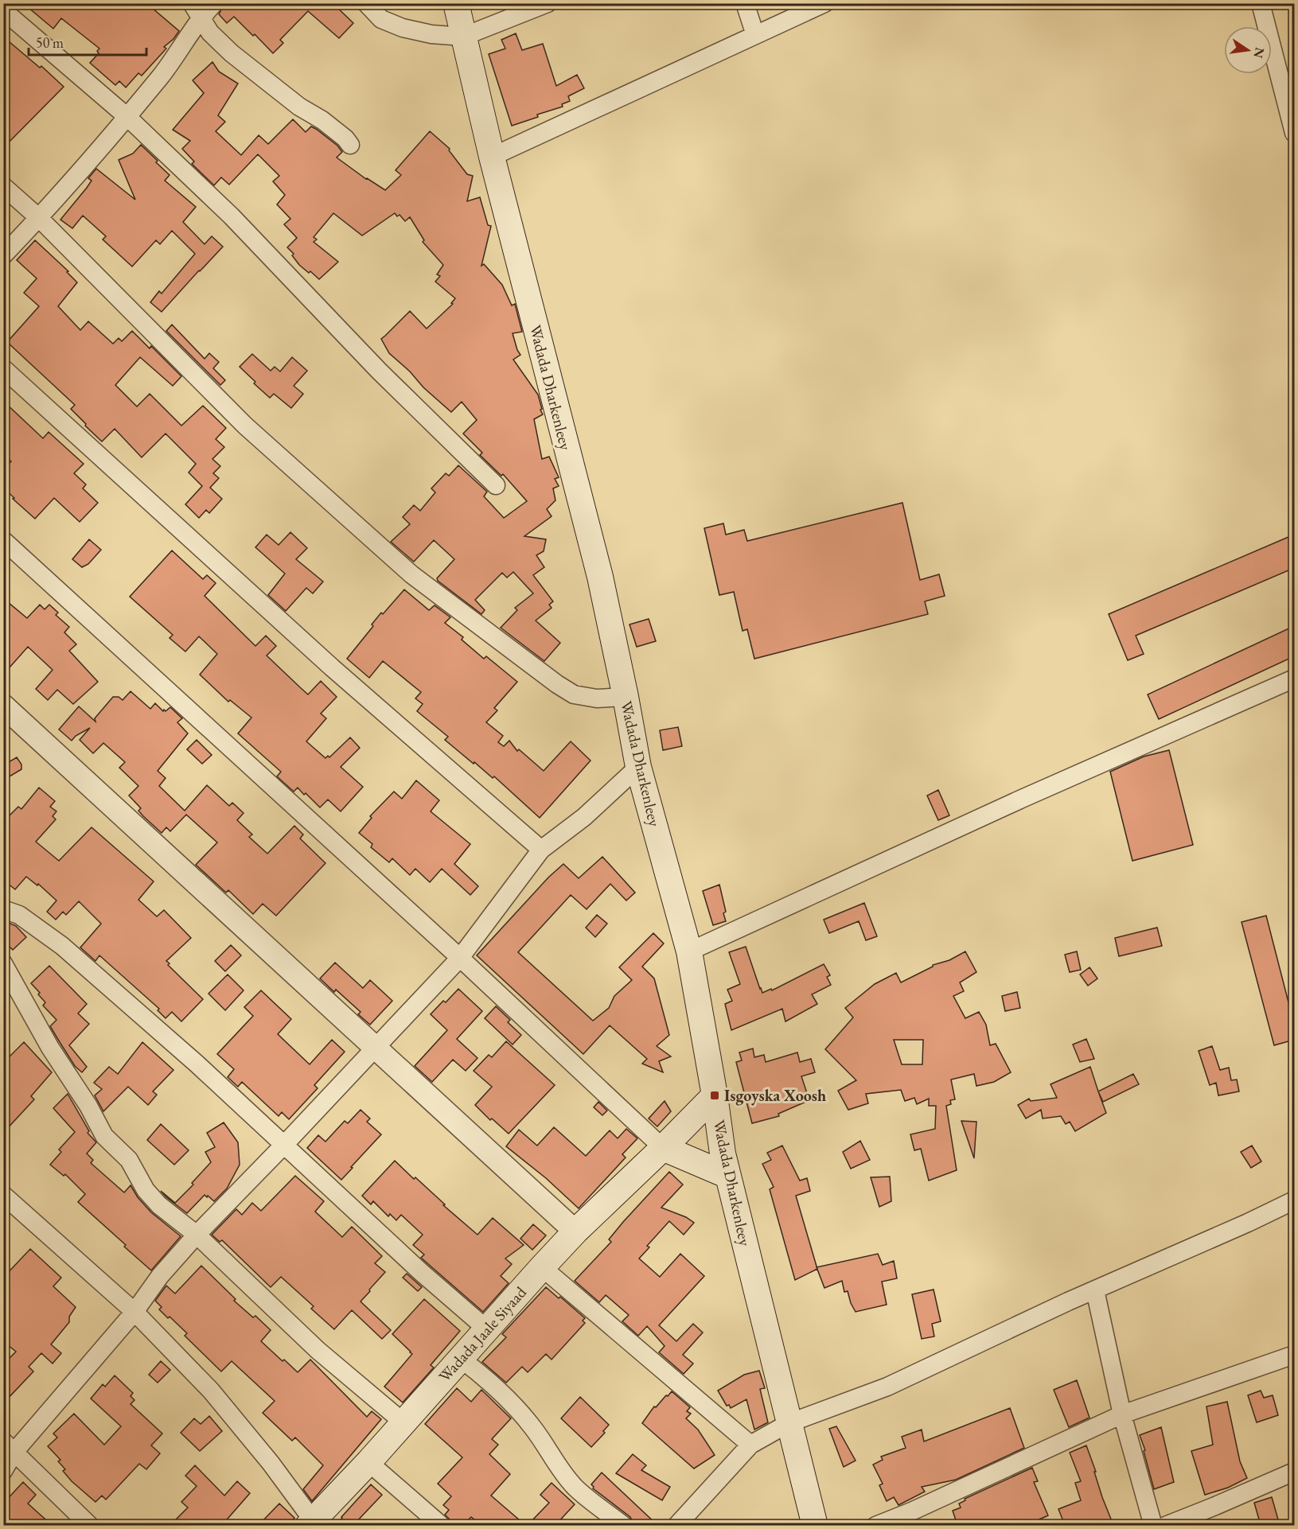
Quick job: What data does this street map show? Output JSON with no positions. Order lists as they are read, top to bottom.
{
  "streets": {
    "main road": ["Wadada Dharkenleey", "Wadada Jaale Siyaad"]
  },
  "crossings": [
    ["Wadada Dharkenleey", "Wadada Jaale Siyaad"]
  ],
  "places": {
    "transit": ["Isgoyska Xoosh"]
  },
  "scale_bar": "50 m",
  "north": "right"
}
